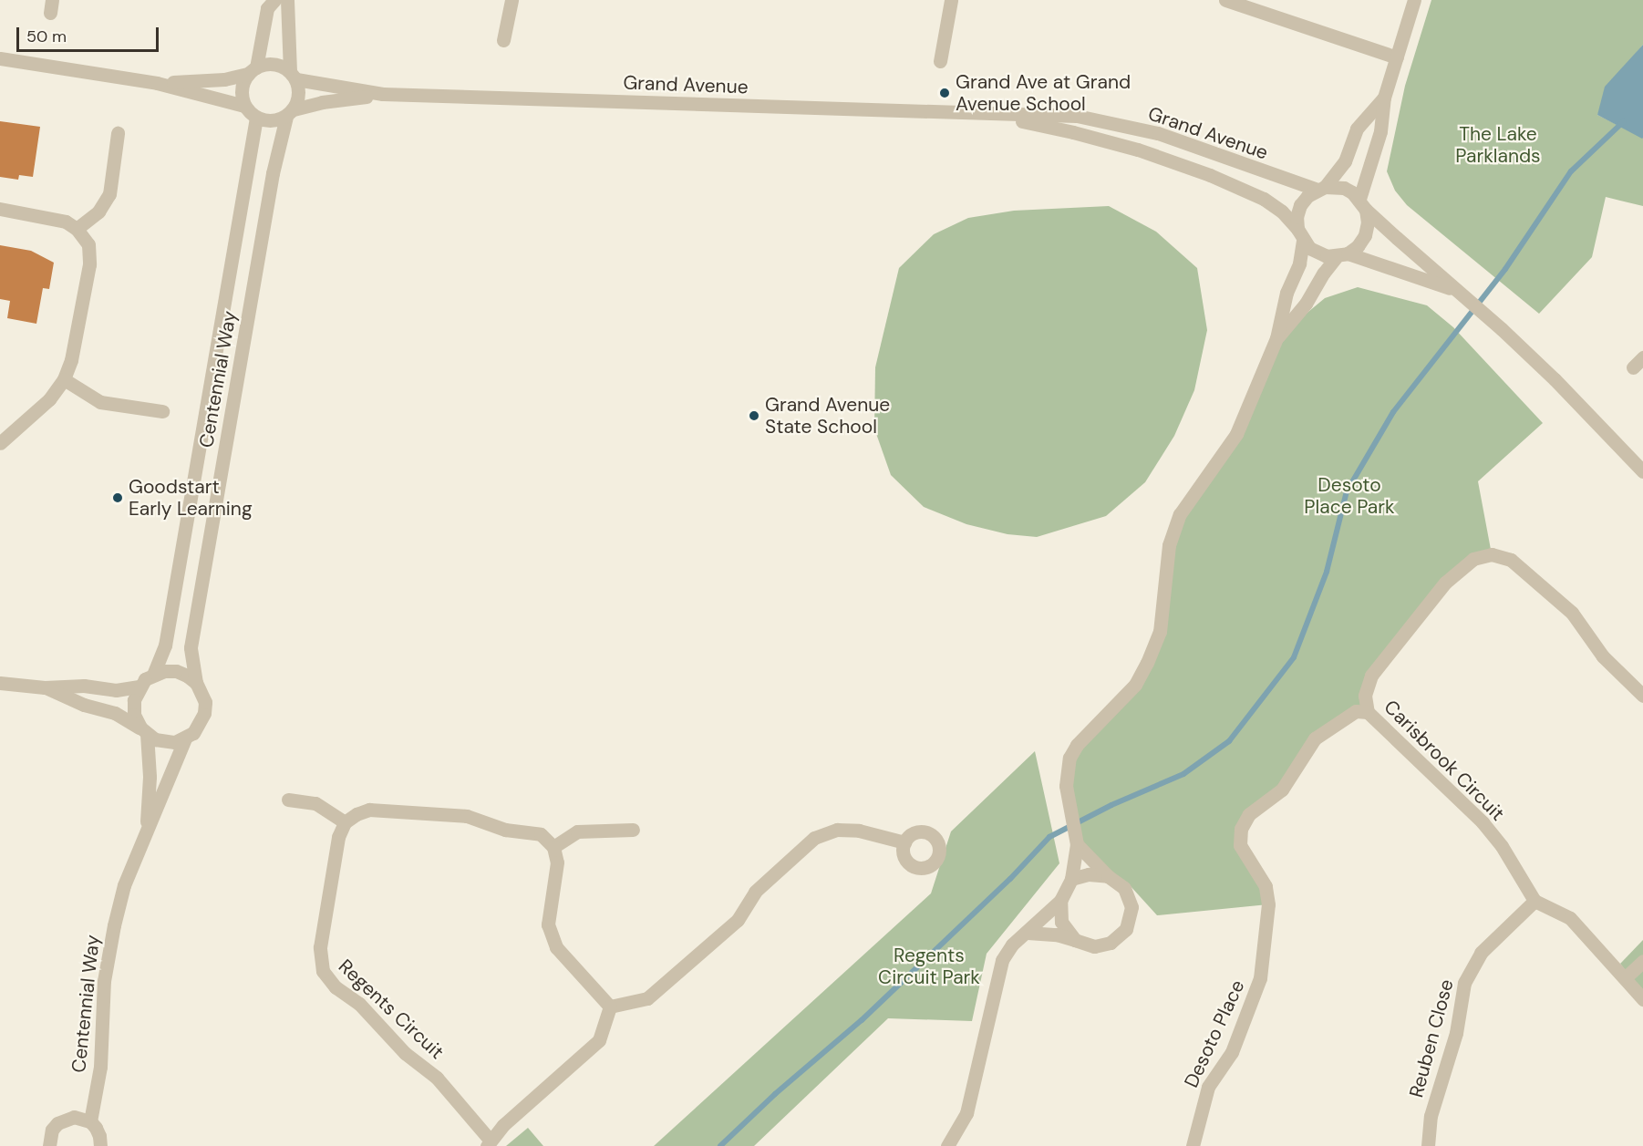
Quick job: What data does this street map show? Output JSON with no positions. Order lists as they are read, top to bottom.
{
  "streets": {
    "street": [
      "Grand Avenue",
      "Centennial Way",
      "Carisbrook Circuit",
      "Regents Circuit",
      "Desoto Place",
      "Reuben Close"
    ]
  },
  "crossings": [
    ["Grand Avenue", "Centennial Way"],
    ["Carisbrook Circuit", "Desoto Place"],
    ["Carisbrook Circuit", "Reuben Close"]
  ],
  "parks": ["The Lake Parklands", "Desoto Place Park", "Regents Circuit Park"],
  "places": ["Grand Ave at Grand Avenue School", "Grand Avenue State School", "Goodstart Early Learning"],
  "scale_bar": "50 m"
}
